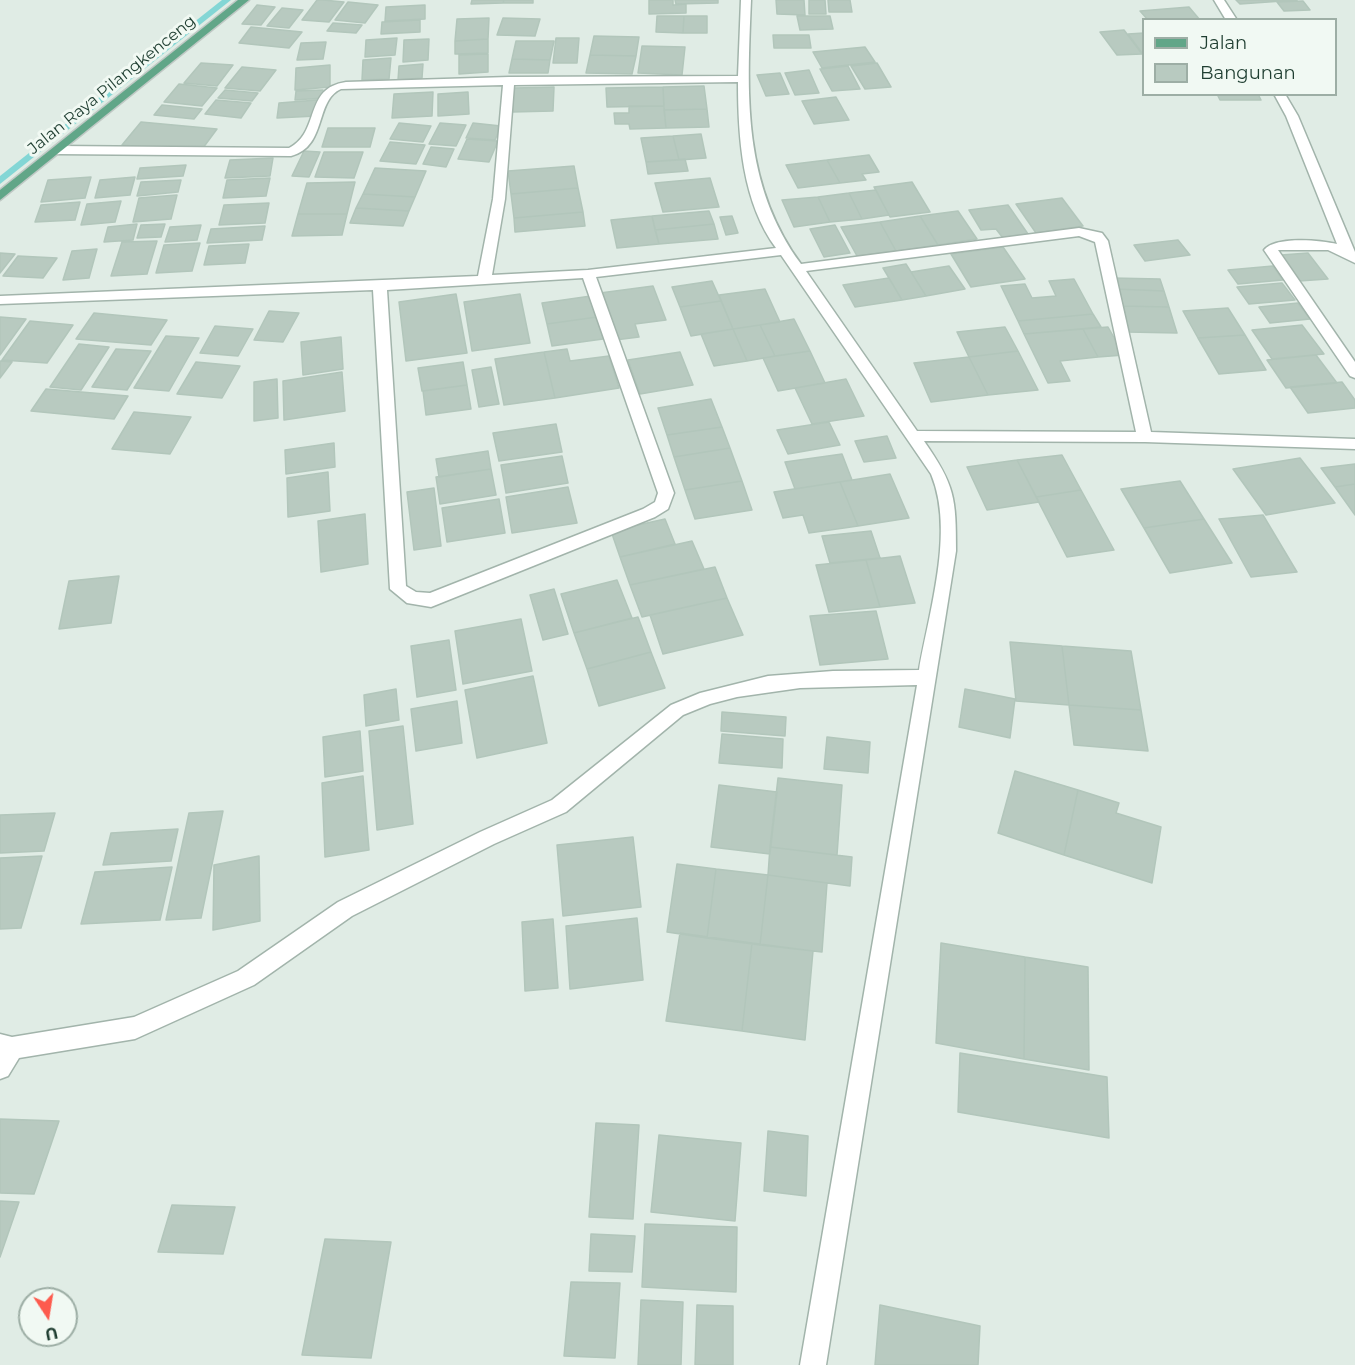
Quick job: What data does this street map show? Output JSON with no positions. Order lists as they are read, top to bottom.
{
  "streets": {
    "main road": ["Jalan Raya Pilangkenceng"]
  },
  "legend": ["Jalan", "Bangunan"],
  "north": "bottom"
}
